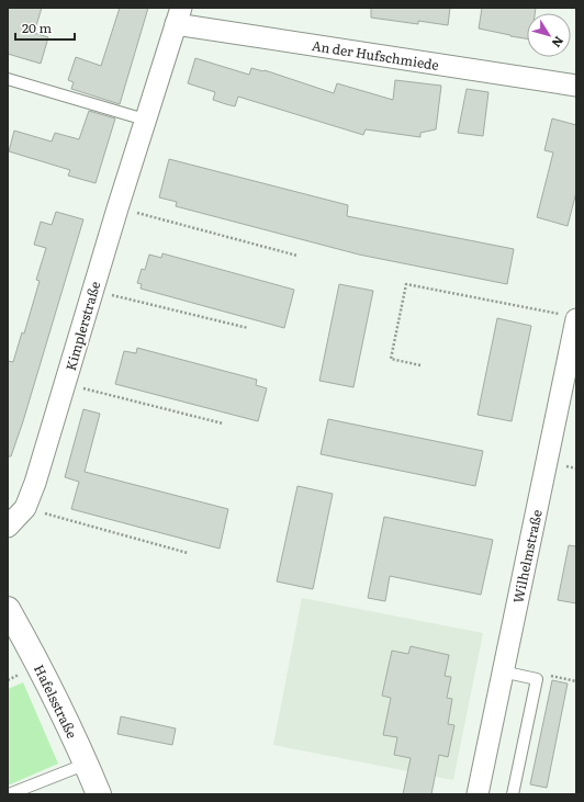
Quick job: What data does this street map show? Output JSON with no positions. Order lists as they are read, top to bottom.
{
  "streets": {
    "main road": ["Hafelsstraße"],
    "street": ["An der Hufschmiede", "Kimplerstraße", "Wilhelmstraße"]
  },
  "crossings": [
    ["An der Hufschmiede", "Kimplerstraße"]
  ],
  "scale_bar": "20 m",
  "north": "bottom right"
}
